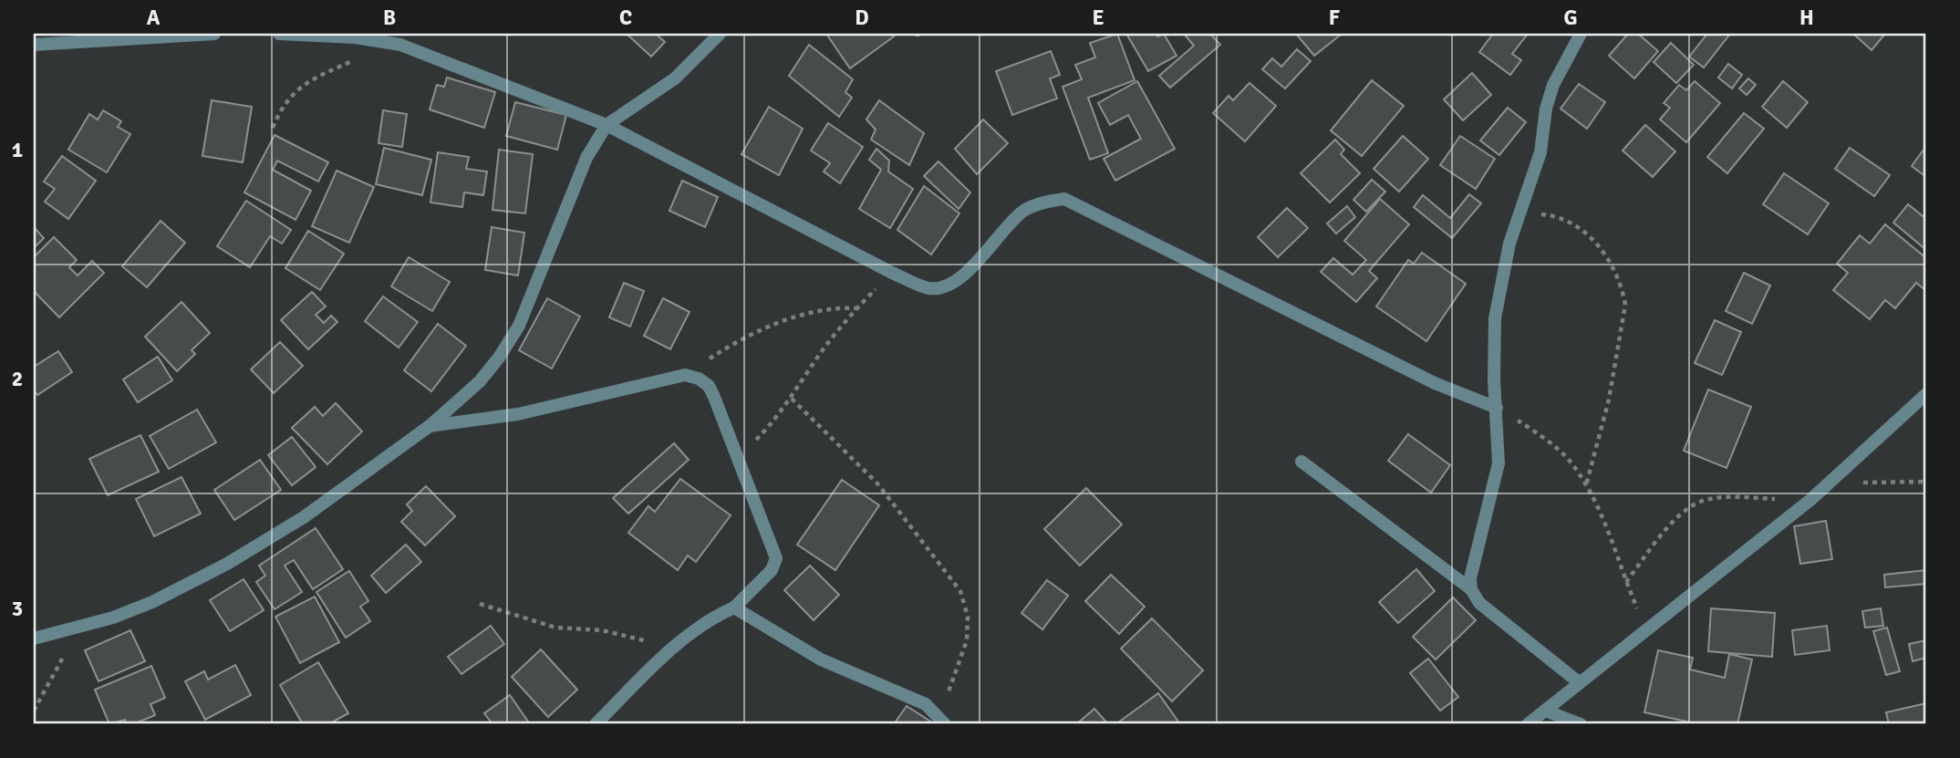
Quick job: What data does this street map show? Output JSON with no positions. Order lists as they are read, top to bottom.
{
  "grid": {
    "columns": [
      "A",
      "B",
      "C",
      "D",
      "E",
      "F",
      "G",
      "H"
    ],
    "rows": ["1", "2", "3"]
  }
}
